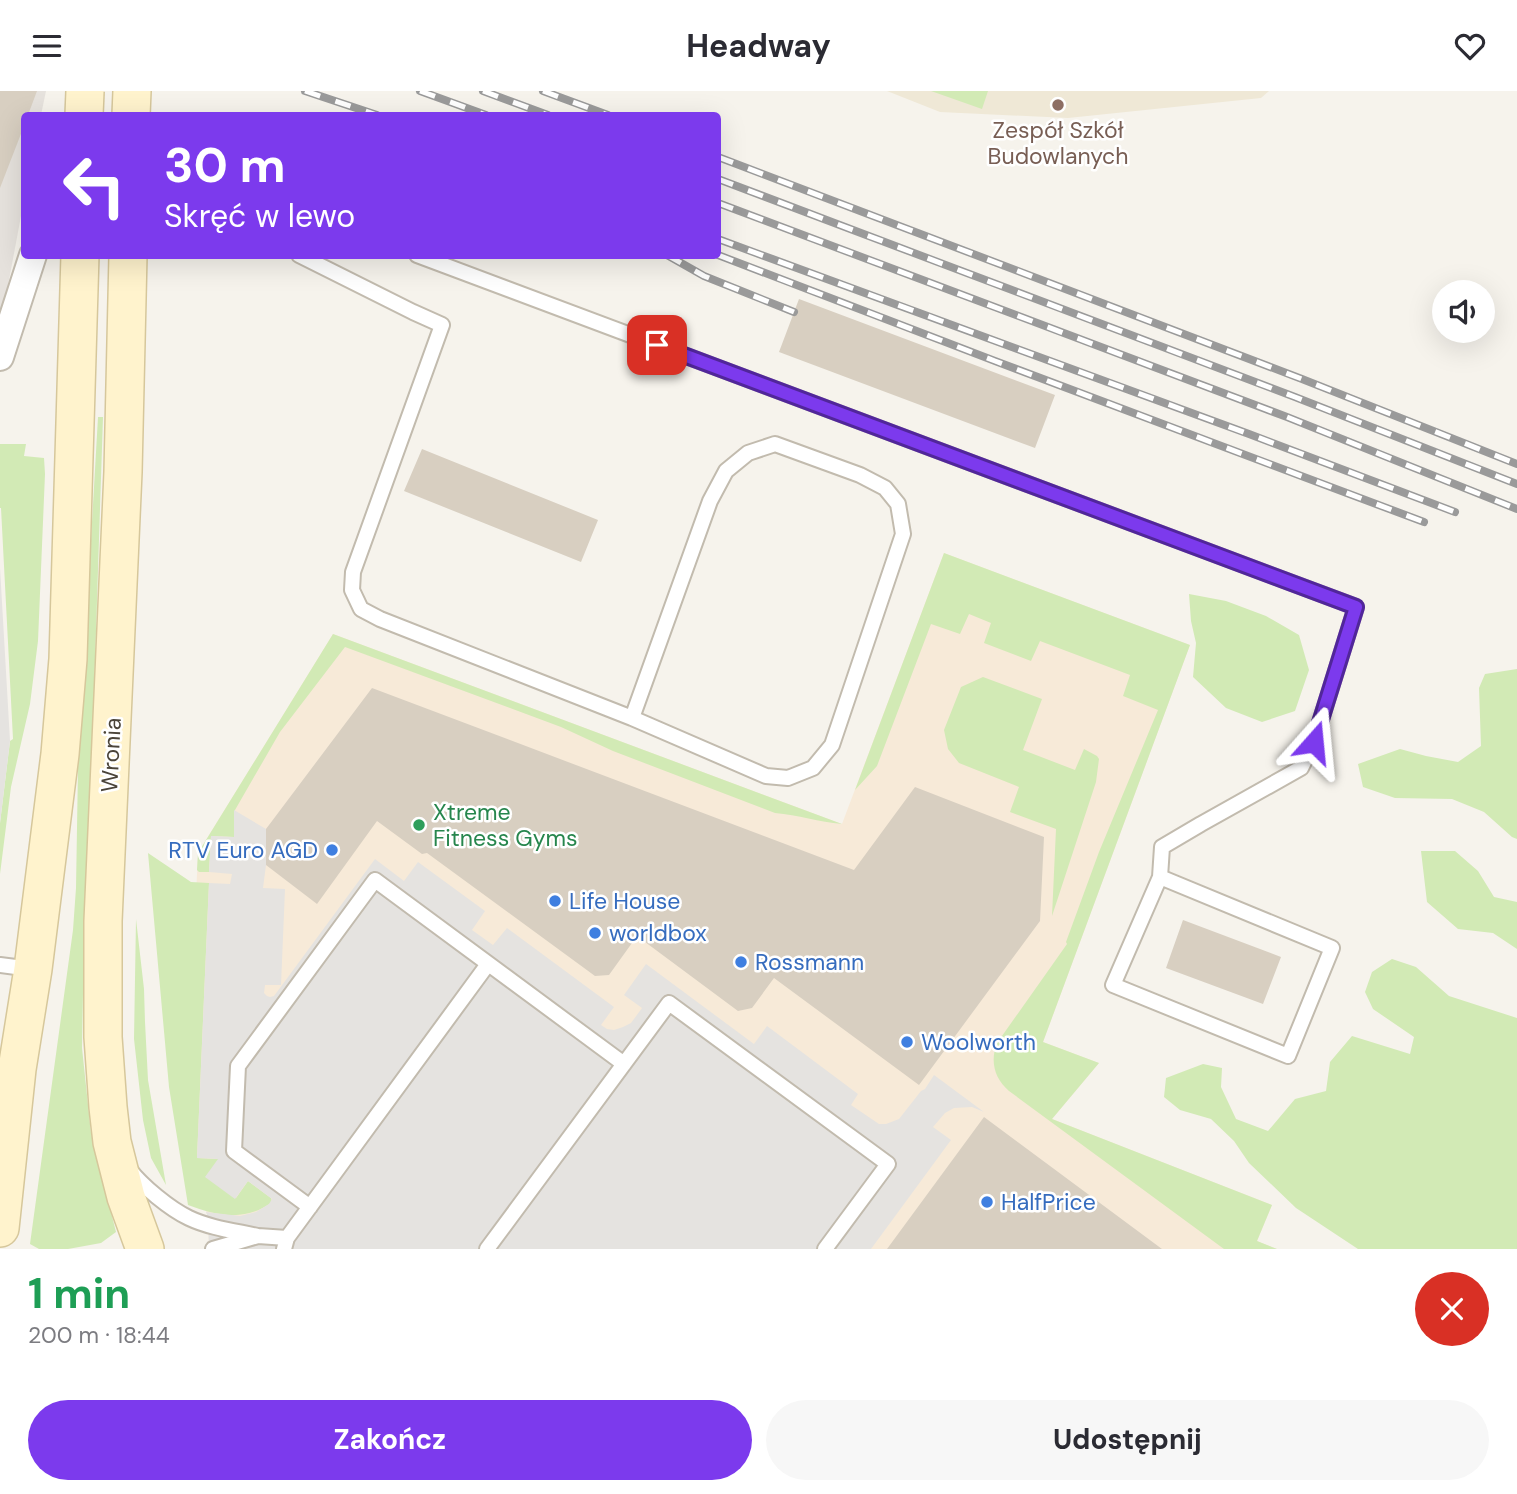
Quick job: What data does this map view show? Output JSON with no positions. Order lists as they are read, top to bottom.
{
  "streets": {
    "main road": ["Wronia"]
  },
  "places": [
    "Zespół Szkół Budowlanych",
    "Xtreme Fitness Gyms",
    "RTV Euro AGD",
    "Life House",
    "worldbox",
    "Rossmann",
    "Woolworth",
    "HalfPrice"
  ],
  "page": {
    "header": "Headway",
    "turn": ["30 m", "Skręć w lewo"],
    "heading": ["1 min", "200 m · 18:44"],
    "buttons": ["Zakończ", "Udostępnij"]
  }
}
